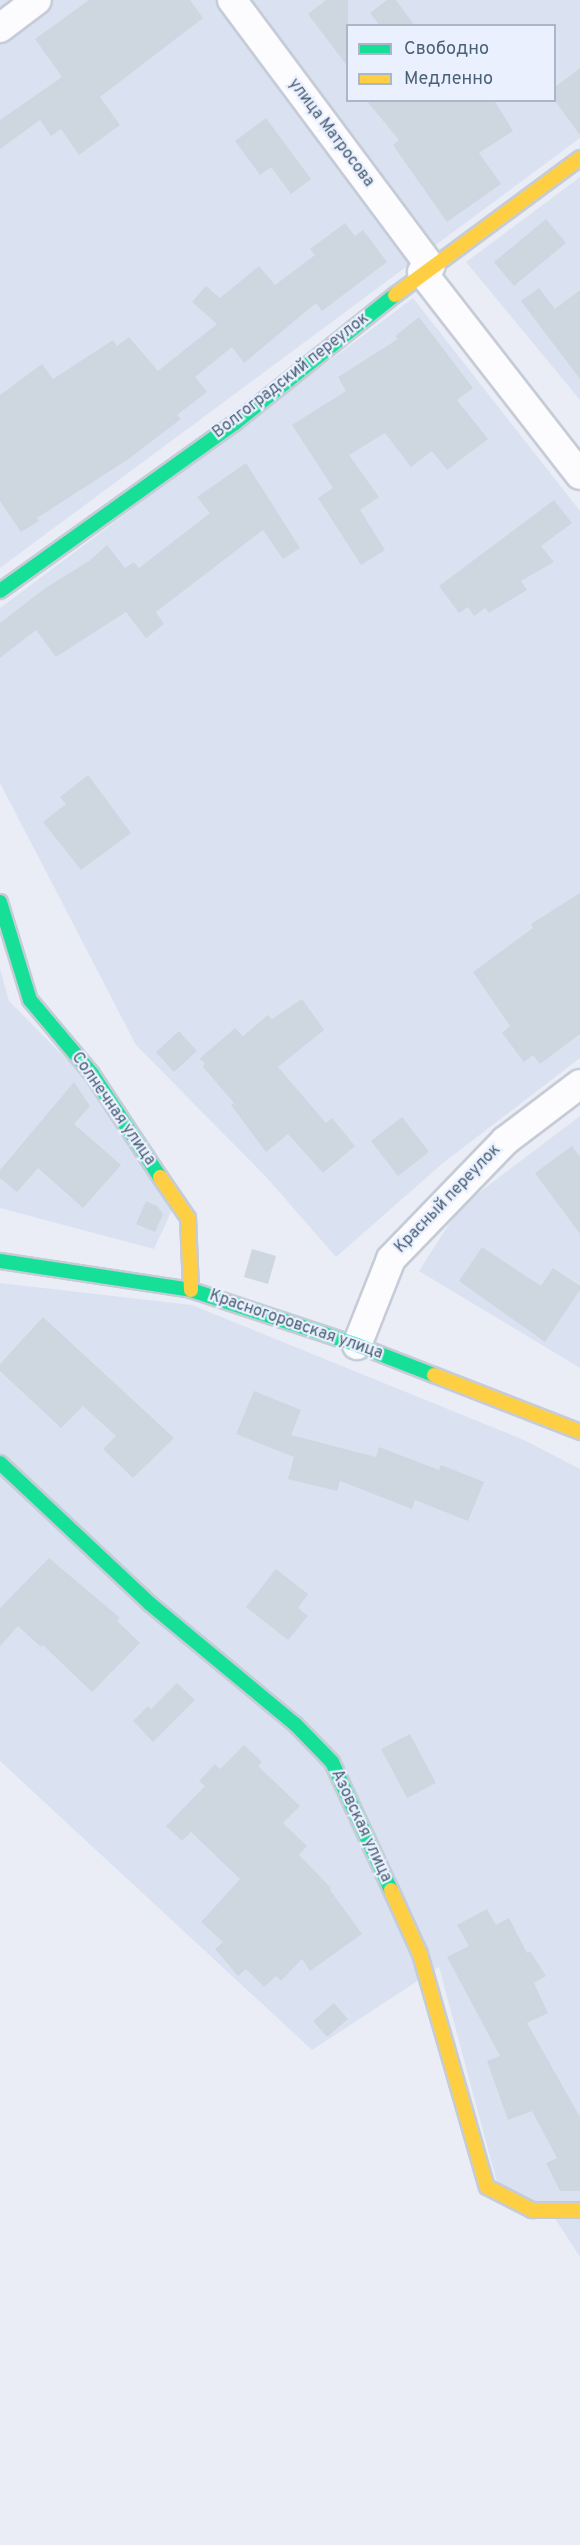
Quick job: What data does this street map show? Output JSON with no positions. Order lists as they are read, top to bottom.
{
  "streets": {
    "street": [
      "улица Матросова",
      "Волгоградский переулок",
      "Солнечная улица",
      "Красный переулок",
      "Красногоровская улица",
      "Азовская улица"
    ]
  },
  "crossings": [
    ["улица Матросова", "Волгоградский переулок"],
    ["Солнечная улица", "Красногоровская улица"],
    ["Красный переулок", "Красногоровская улица"]
  ],
  "legend": ["Свободно", "Медленно"]
}
